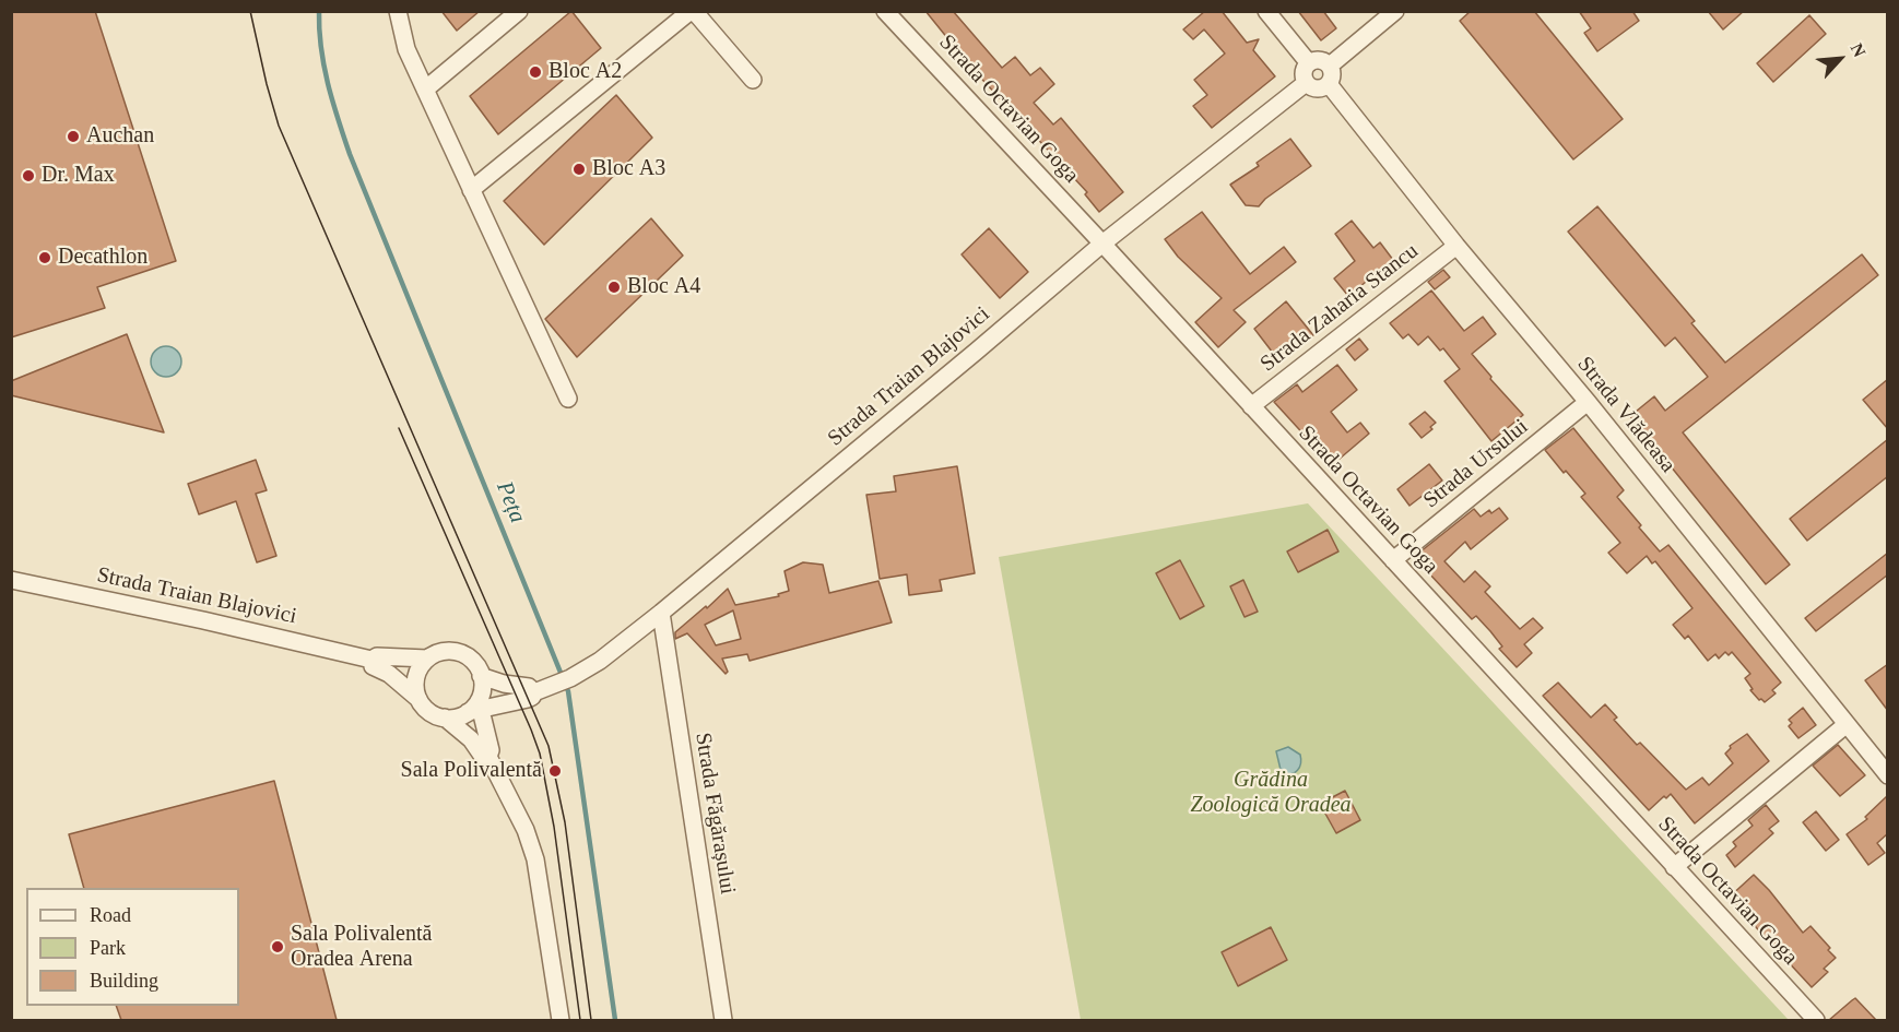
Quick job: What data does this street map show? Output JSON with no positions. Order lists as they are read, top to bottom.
{
  "streets": {
    "street": [
      "Strada Octavian Goga",
      "Strada Zaharia Stancu",
      "Strada Traian Blajovici",
      "Strada Vlădeasa",
      "Strada Ursului",
      "Strada Făgărașului"
    ]
  },
  "crossings": [
    ["Strada Octavian Goga", "Strada Zaharia Stancu"],
    ["Strada Octavian Goga", "Strada Traian Blajovici"],
    ["Strada Octavian Goga", "Strada Ursului"],
    ["Strada Zaharia Stancu", "Strada Vlădeasa"],
    ["Strada Traian Blajovici", "Strada Vlădeasa"],
    ["Strada Traian Blajovici", "Strada Făgărașului"],
    ["Strada Vlădeasa", "Strada Ursului"]
  ],
  "water": ["Peța"],
  "parks": ["Grădina Zoologică Oradea"],
  "places": [
    "Bloc A2",
    "Auchan",
    "Bloc A3",
    "Dr. Max",
    "Decathlon",
    "Bloc A4",
    "Sala Polivalentă",
    "Sala Polivalentă Oradea Arena"
  ],
  "legend": ["Road", "Park", "Building"],
  "north": "top right"
}
